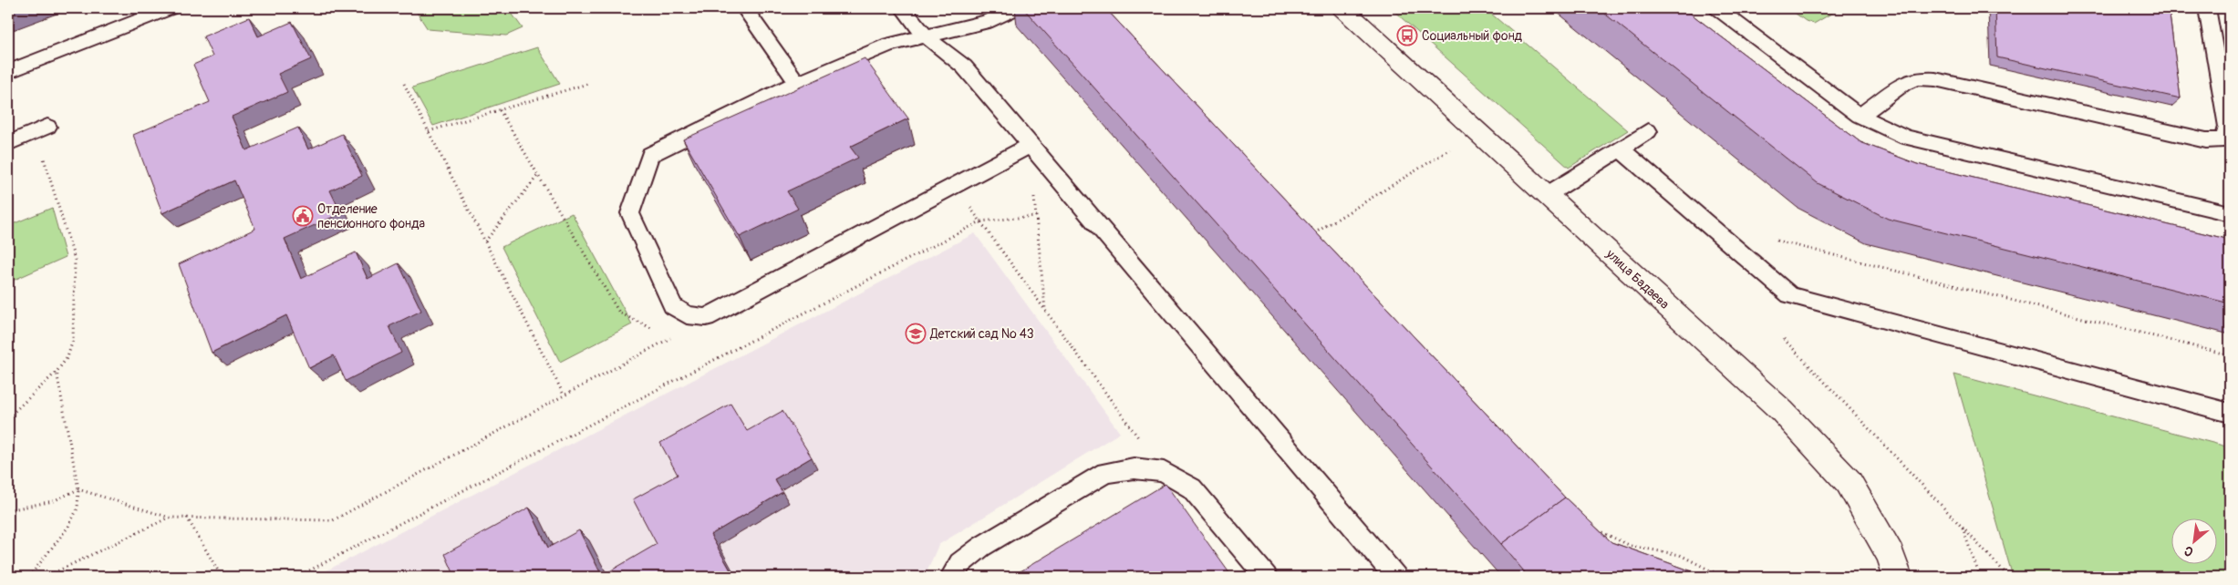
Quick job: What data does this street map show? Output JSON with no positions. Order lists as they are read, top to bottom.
{
  "streets": {
    "street": ["улица Бадаева"]
  },
  "places": {
    "bus stop": ["Социальный фонд"],
    "public building": ["Отделение пенсионного фонда"],
    "school or university": ["Детский сад № 43"]
  },
  "north": "bottom left"
}
